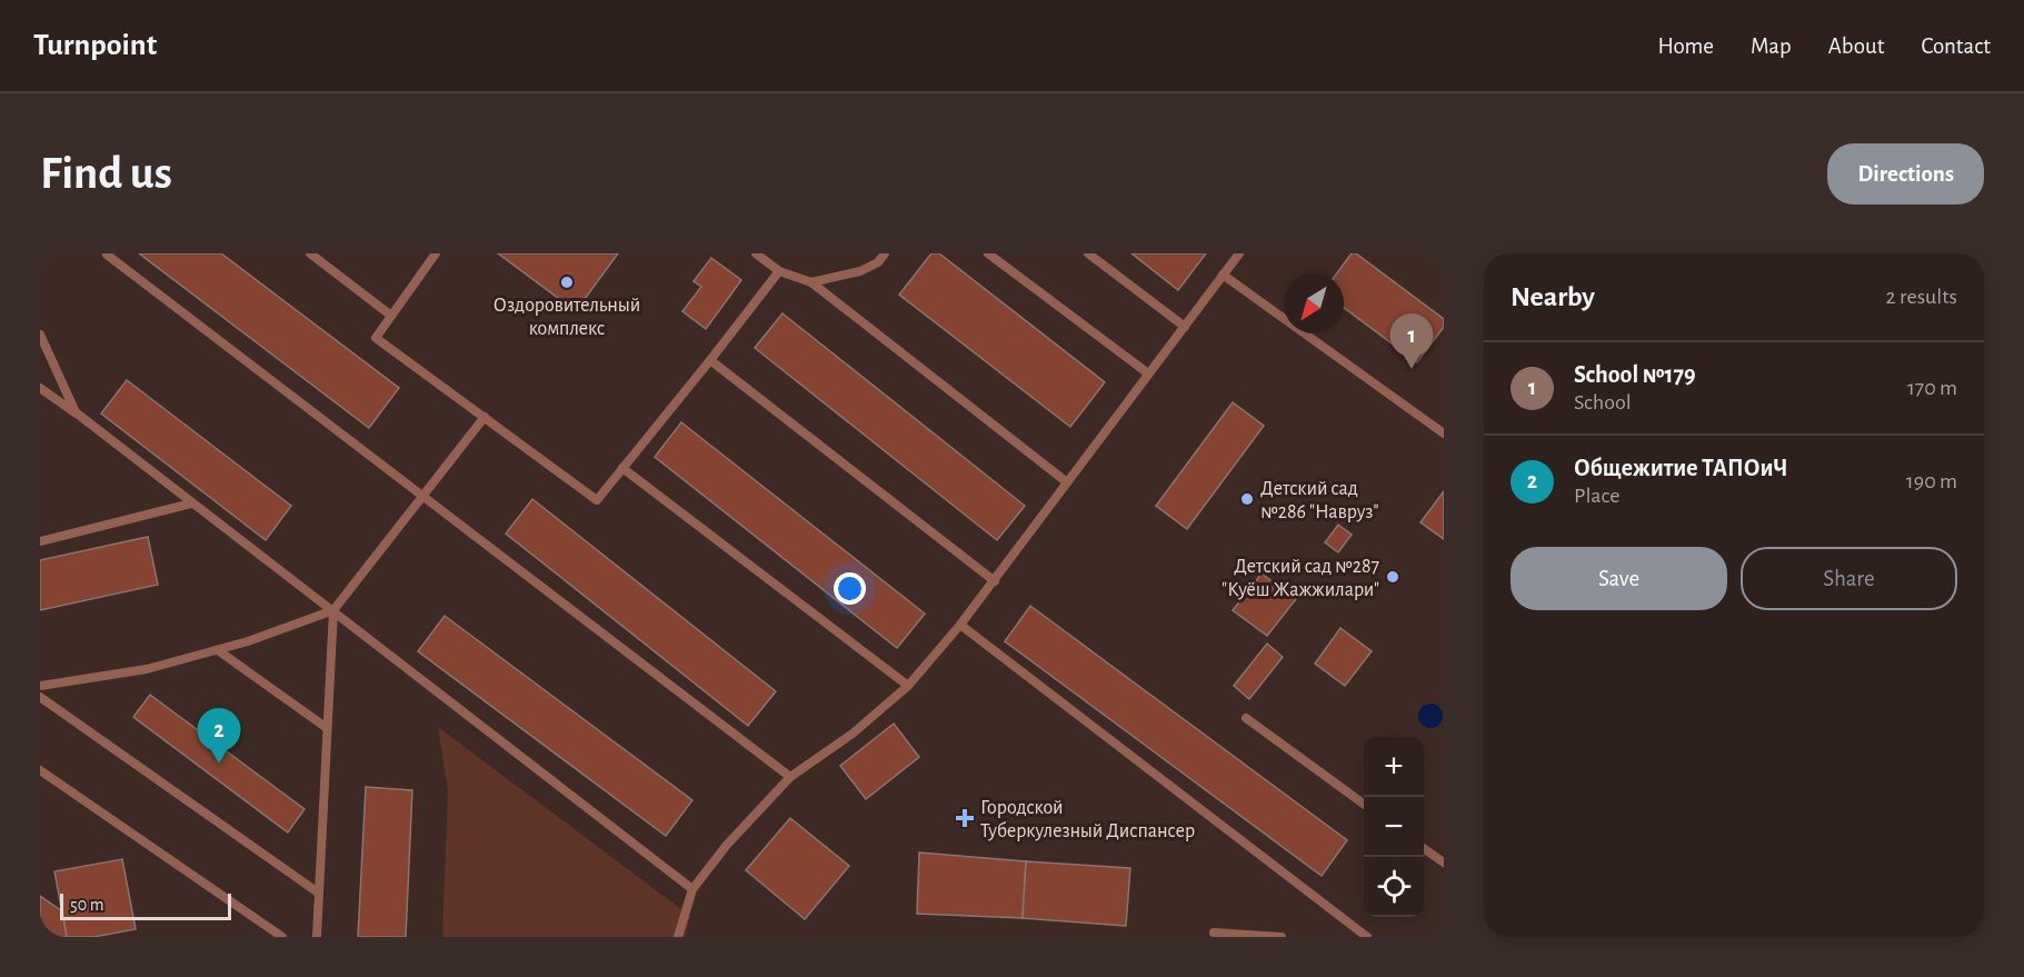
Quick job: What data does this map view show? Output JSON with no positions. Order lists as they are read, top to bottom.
{
  "places": {
    "other": ["Оздоровительный комплекс", "Детский сад №286 \"Навруз\"", "Детский сад №287 \"Куёш Жажжилари\""],
    "health": ["Городской Туберкулезный Диспансер"]
  },
  "scale_bar": "50 m",
  "north": "bottom left",
  "page": {
    "header": "Turnpoint",
    "nav": [
      "Home",
      "Map",
      "About",
      "Contact"
    ],
    "buttons": [
      "Directions",
      ["Save", "Share"]
    ],
    "title": "Find us",
    "heading": ["Nearby", "2 results"],
    "pins": ["1", "2"],
    "list": [
      {
        "mark": "1",
        "name": "School №179",
        "note": "School",
        "value": "170 m"
      },
      {
        "mark": "2",
        "name": "Общежитие ТАПОиЧ",
        "note": "Place",
        "value": "190 m"
      }
    ],
    "map_buttons": ["+", "−"],
    "scale": "50 m"
  }
}
